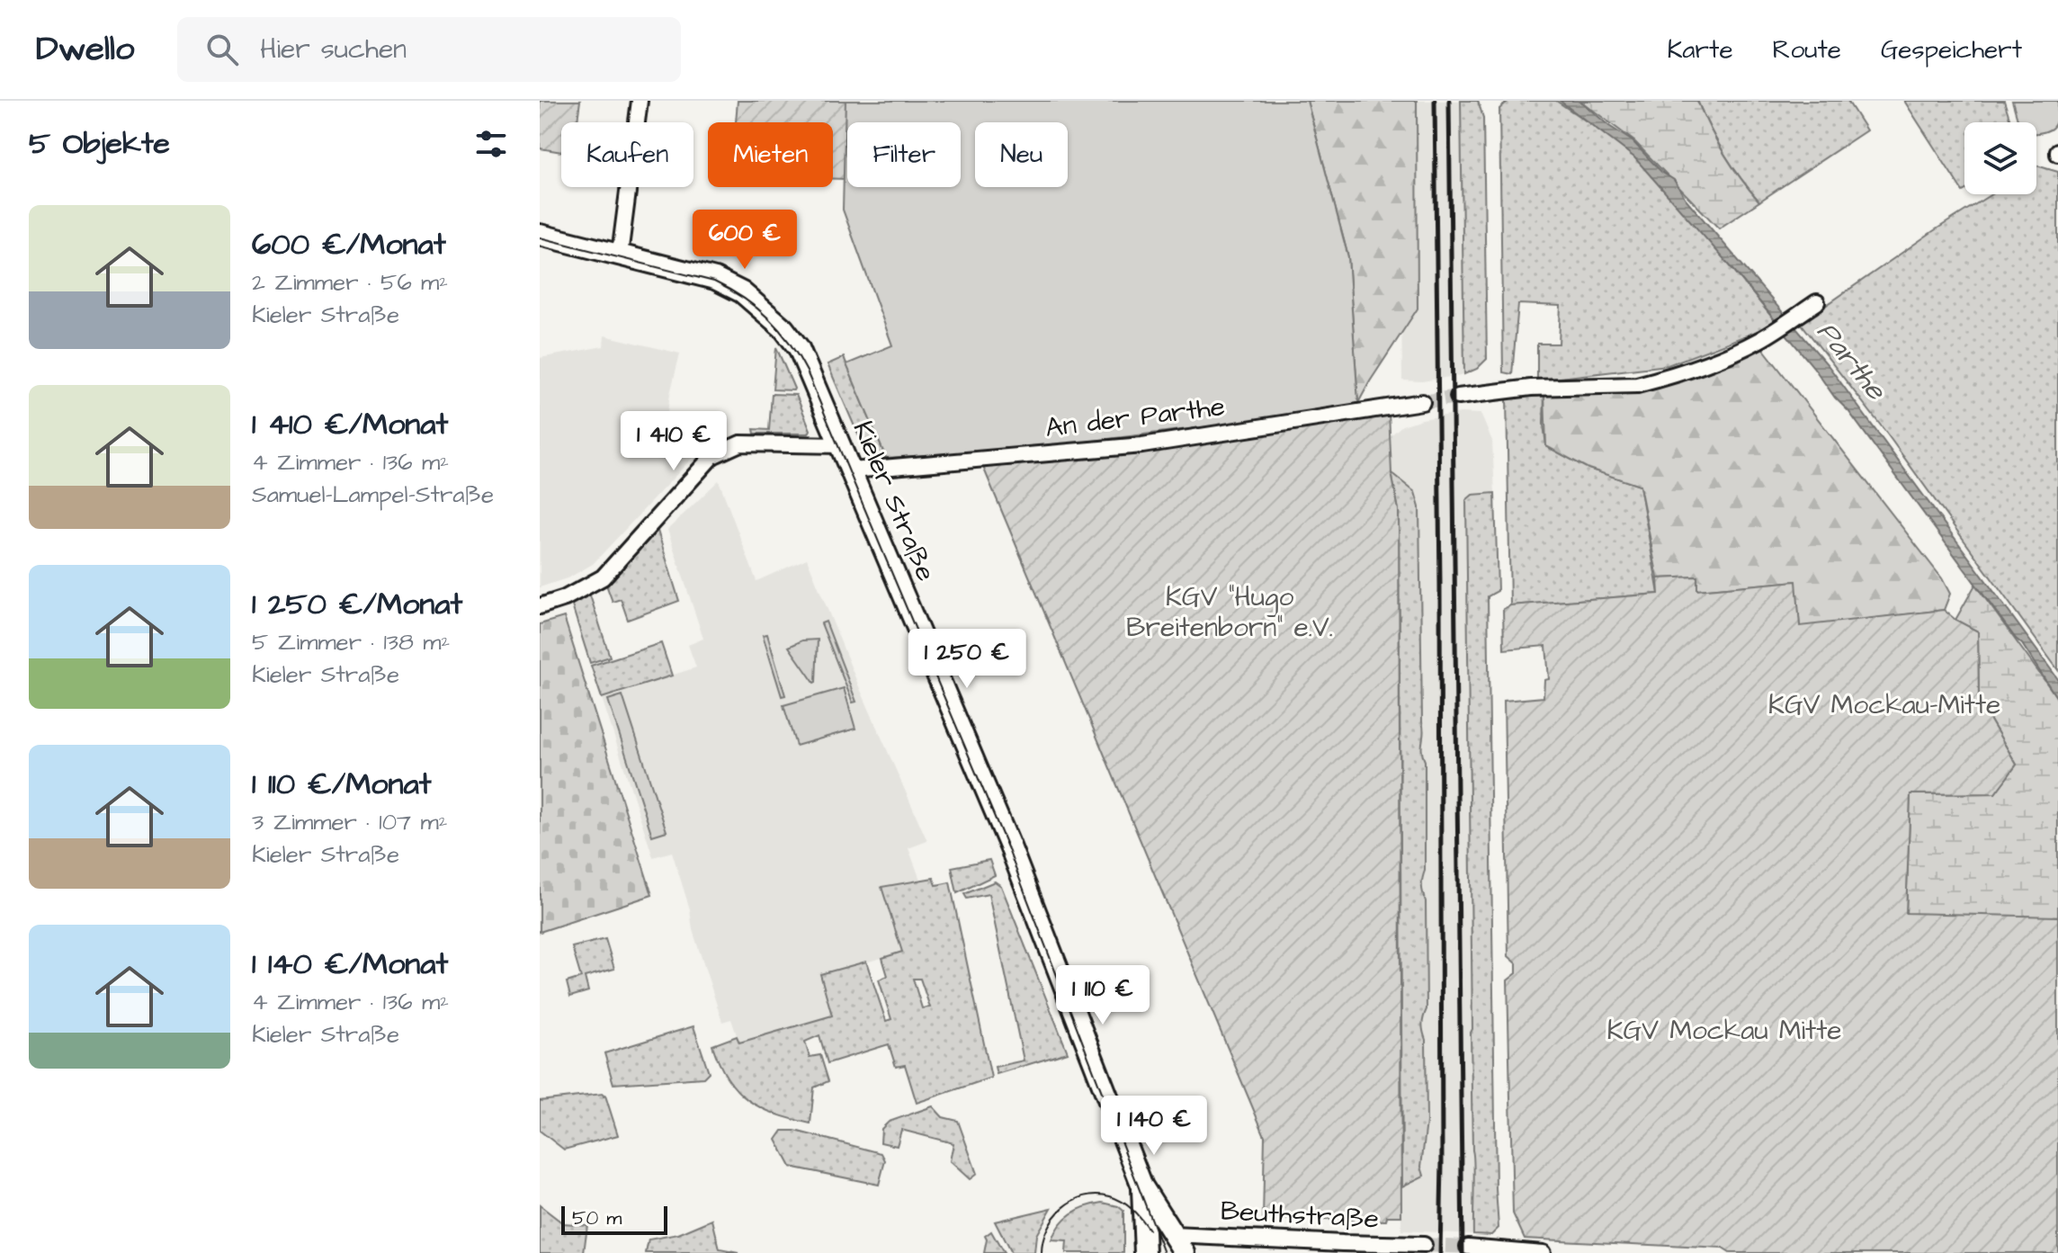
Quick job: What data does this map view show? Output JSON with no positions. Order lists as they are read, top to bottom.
{
  "streets": {
    "main road": ["Kieler Straße"],
    "street": ["An der Parthe", "Beuthstraße"]
  },
  "crossings": [
    ["An der Parthe", "Kieler Straße"],
    ["Kieler Straße", "Beuthstraße"]
  ],
  "water": ["Parthe"],
  "parks": ["KGV \"Hugo Breitenborn\" e.V.", "KGV Mockau-Mitte", "KGV Mockau Mitte"],
  "scale_bar": "50 m",
  "page": {
    "header": "Dwello",
    "search": "Hier suchen",
    "nav": ["Karte", "Route", "Gespeichert"],
    "heading": "5 Objekte",
    "chip": [
      "Kaufen",
      "Mieten",
      "Filter",
      "Neu"
    ],
    "list": [
      {
        "name": "600 €/Monat",
        "note": "2 Zimmer · 56 m² · Kieler Straße"
      },
      {
        "name": "1 410 €/Monat",
        "note": "4 Zimmer · 136 m² · Samuel-Lampel-Straße"
      },
      {
        "name": "1 250 €/Monat",
        "note": "5 Zimmer · 138 m² · Kieler Straße"
      },
      {
        "name": "1 110 €/Monat",
        "note": "3 Zimmer · 107 m² · Kieler Straße"
      },
      {
        "name": "1 140 €/Monat",
        "note": "4 Zimmer · 136 m² · Kieler Straße"
      }
    ],
    "price": [
      "600 €",
      "1 410 €",
      "1 250 €",
      "1 110 €",
      "1 140 €"
    ],
    "scale": "50 m"
  }
}
